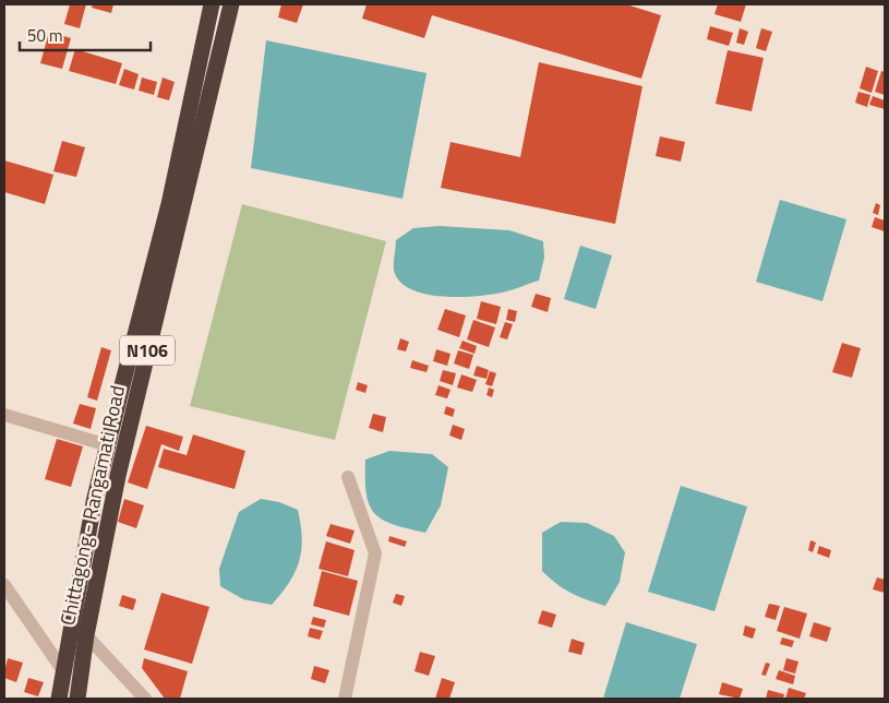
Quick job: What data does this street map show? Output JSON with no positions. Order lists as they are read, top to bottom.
{
  "streets": {
    "highway": ["N106", "Chittagong - Rangamati Road"]
  },
  "scale_bar": "50 m"
}
